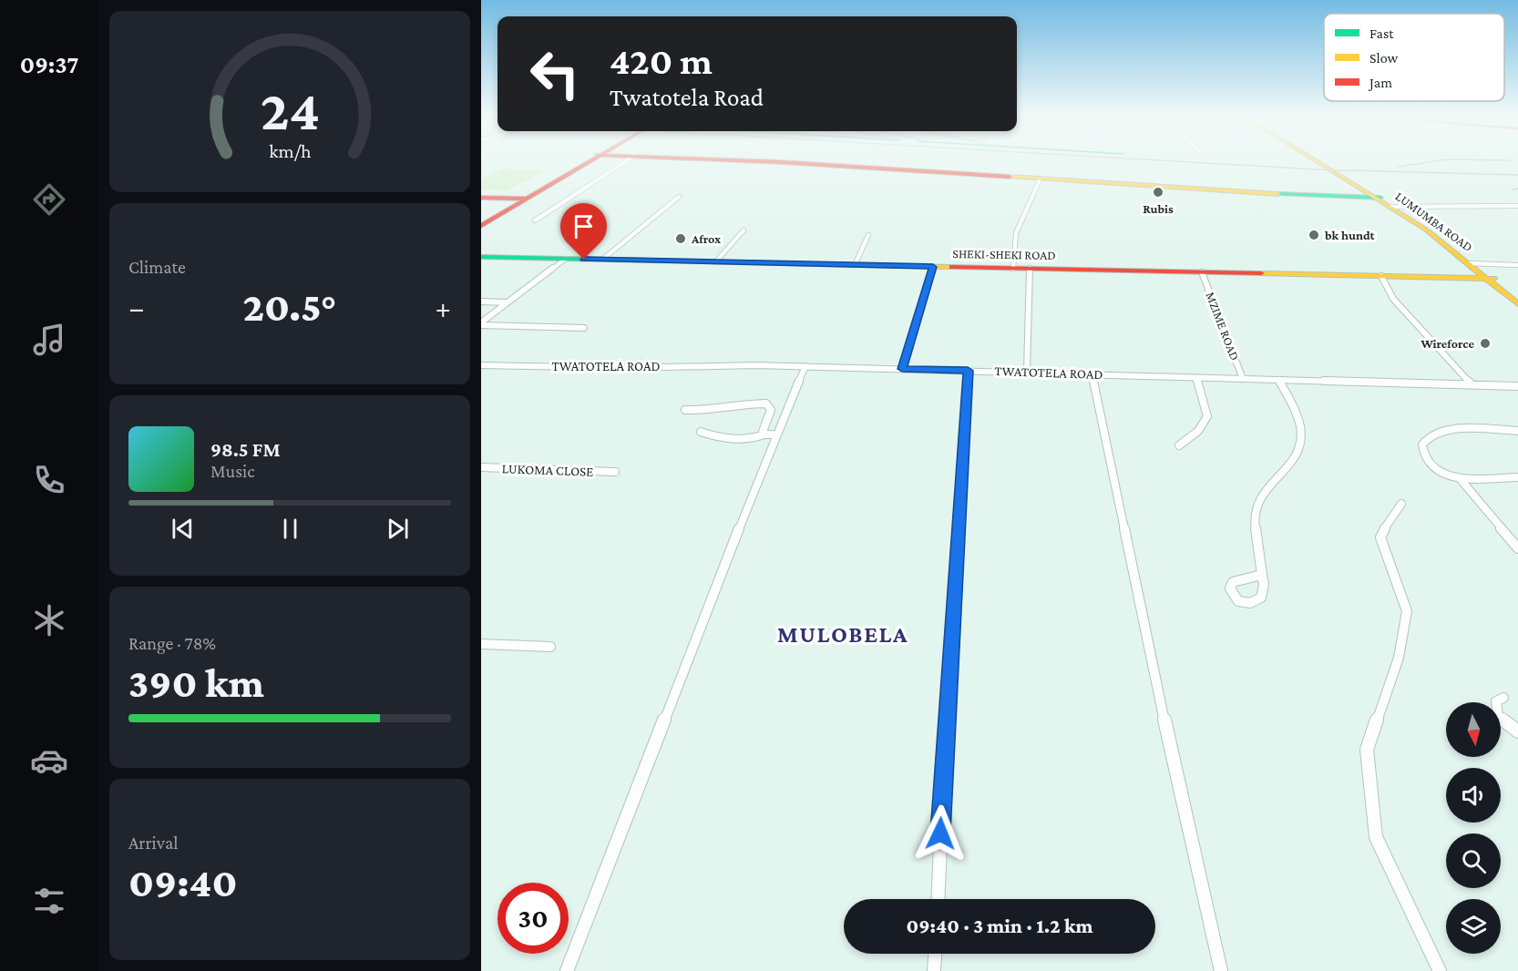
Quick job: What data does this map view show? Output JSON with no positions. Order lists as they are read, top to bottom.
{
  "streets": {
    "street": [
      "LUMUMBA ROAD",
      "SHEKI-SHEKI ROAD",
      "MZIME ROAD",
      "TWATOTELA ROAD",
      "LUKOMA CLOSE"
    ]
  },
  "crossings": [
    ["LUMUMBA ROAD", "SHEKI-SHEKI ROAD"],
    ["SHEKI-SHEKI ROAD", "MZIME ROAD"],
    ["MZIME ROAD", "TWATOTELA ROAD"]
  ],
  "districts": ["MULOBELA"],
  "places": [
    "Rubis",
    "bk hundt",
    "Afrox",
    "Wireforce"
  ],
  "legend": ["Fast", "Slow", "Jam"],
  "north": "bottom",
  "page": {
    "tabs": "09:37",
    "turn": ["420 m", "Twatotela Road"],
    "tile": [
      "Climate",
      ["Range · 78%", "390 km"],
      ["Arrival", "09:40"]
    ],
    "heat": ["−", "20.5°", "+"],
    "song": ["98.5 FM", "Music"],
    "limit": "30",
    "trip": "09:40 · 3 min · 1.2 km",
    "gauge": ["24", "km/h"]
  }
}
